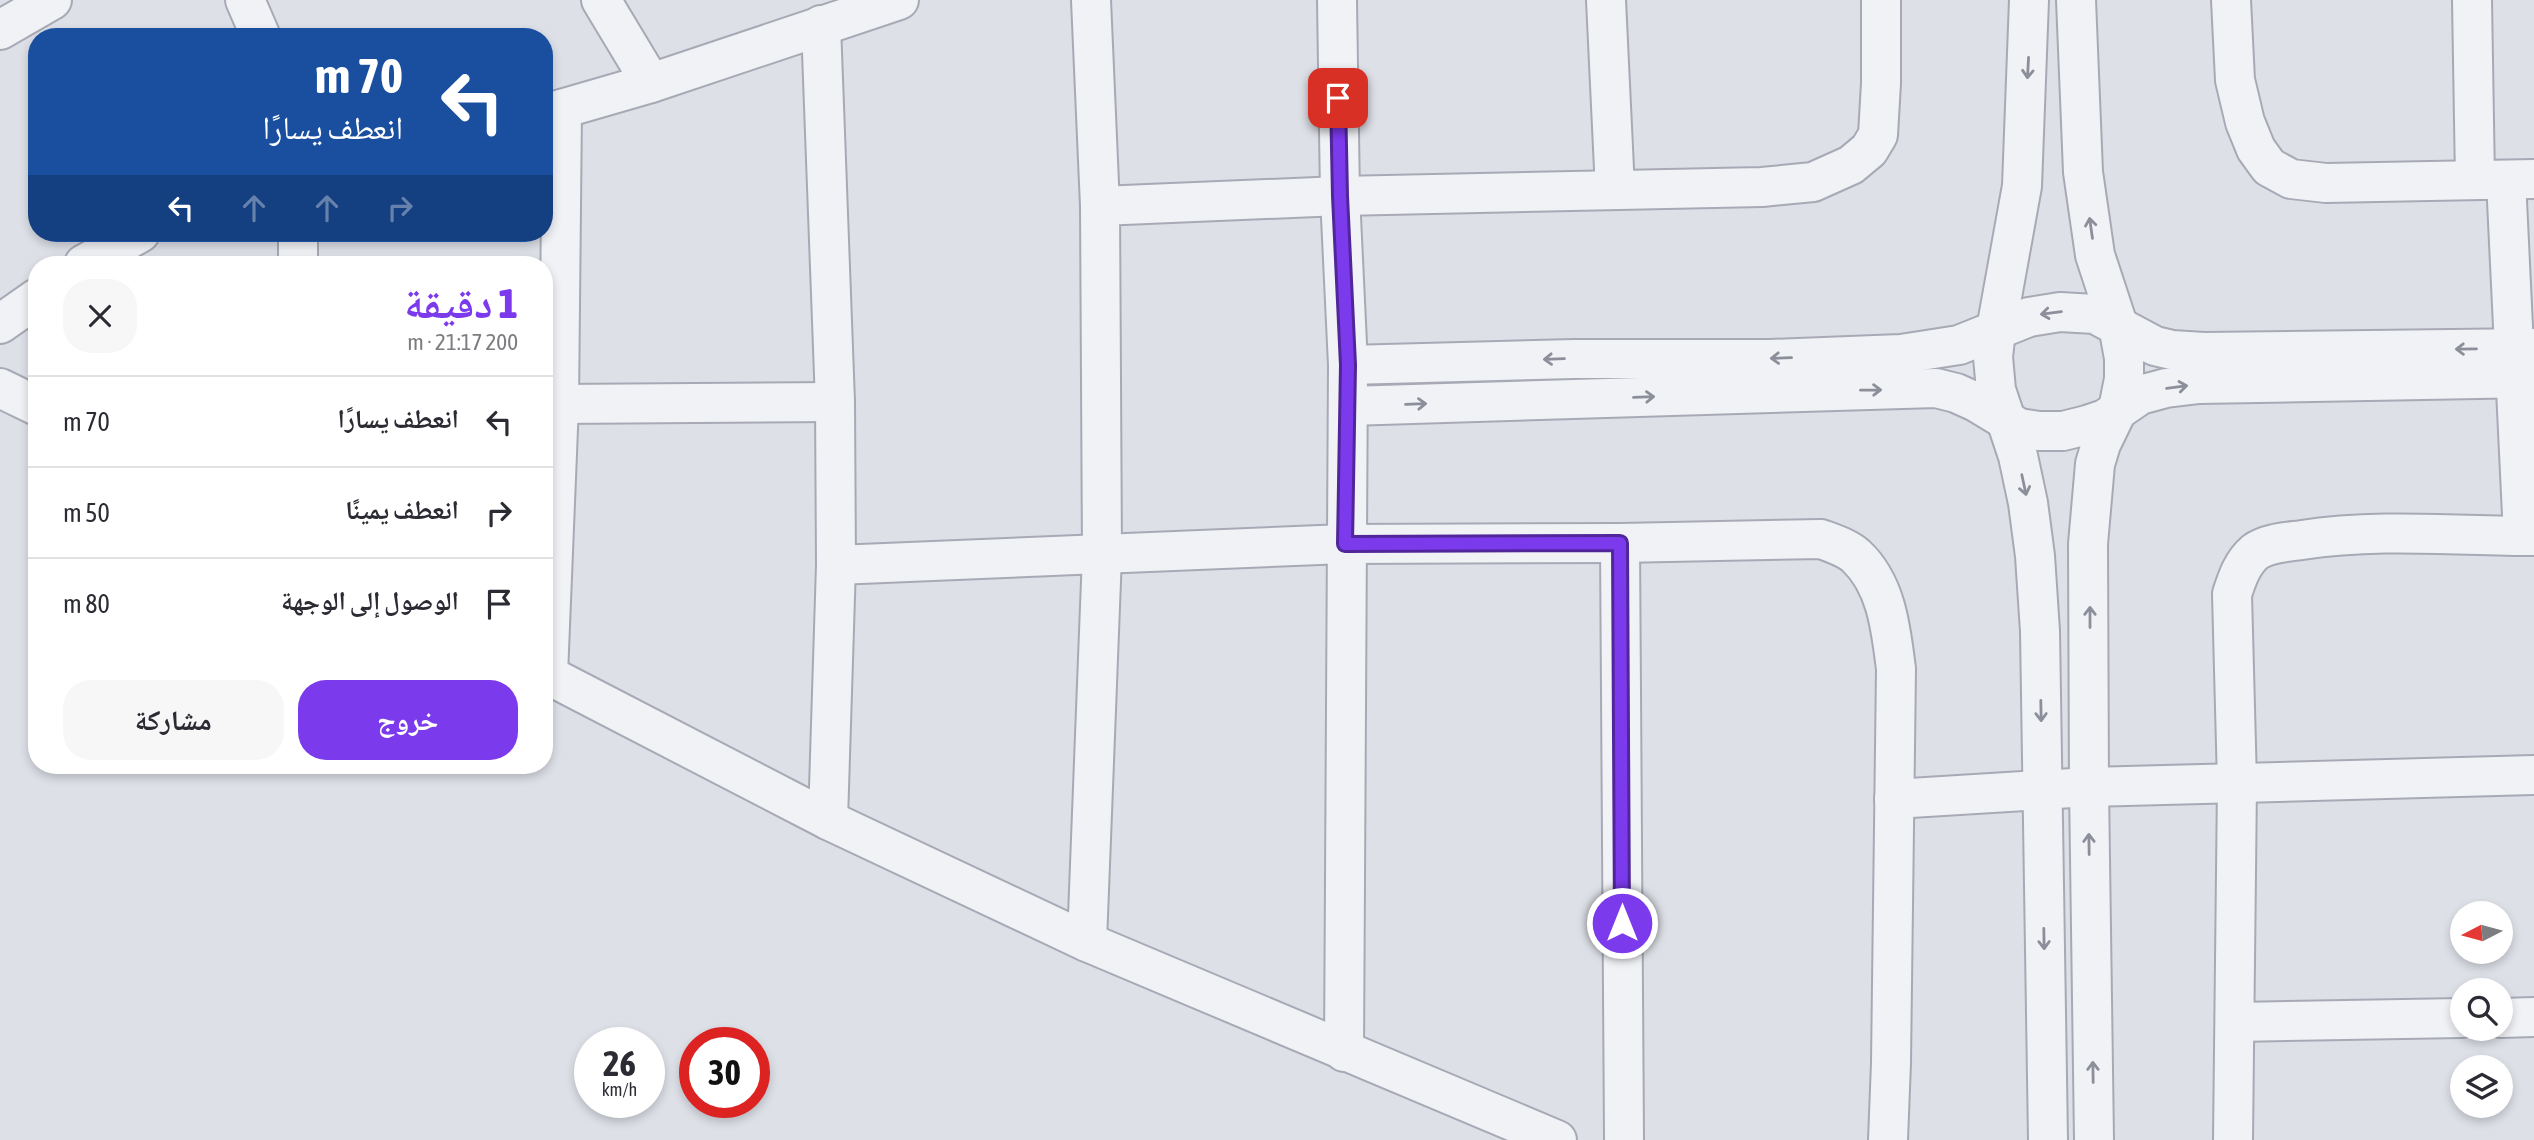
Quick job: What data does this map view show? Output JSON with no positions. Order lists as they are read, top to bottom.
{
  "north": "left",
  "page": {
    "turn": ["70 m", "انعطف يسارًا"],
    "heading": ["1 دقيقة", "200 m · 21:17"],
    "list": [
      {
        "name": "انعطف يسارًا",
        "value": "70 m"
      },
      {
        "name": "انعطف يمينًا",
        "value": "50 m"
      },
      {
        "name": "الوصول إلى الوجهة",
        "value": "80 m"
      }
    ],
    "buttons": ["خروج", "مشاركة"],
    "speed": "26 km/h",
    "limit": "30"
  }
}
